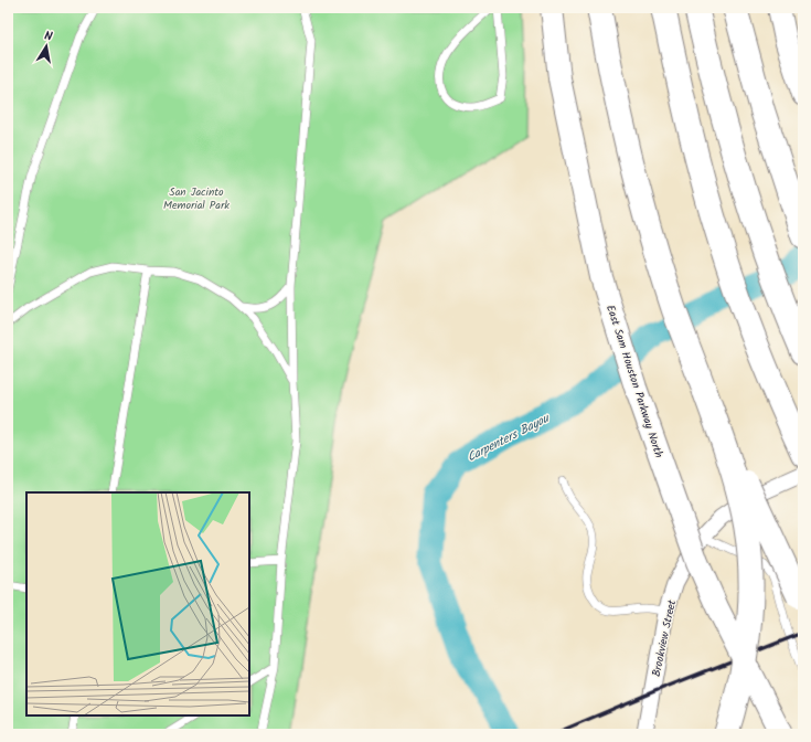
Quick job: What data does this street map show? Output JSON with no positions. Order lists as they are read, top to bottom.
{
  "streets": {
    "main road": ["East Sam Houston Parkway North"],
    "street": ["Brookview Street"]
  },
  "water": ["Carpenters Bayou"],
  "parks": ["San Jacinto Memorial Park"],
  "north": "top"
}
